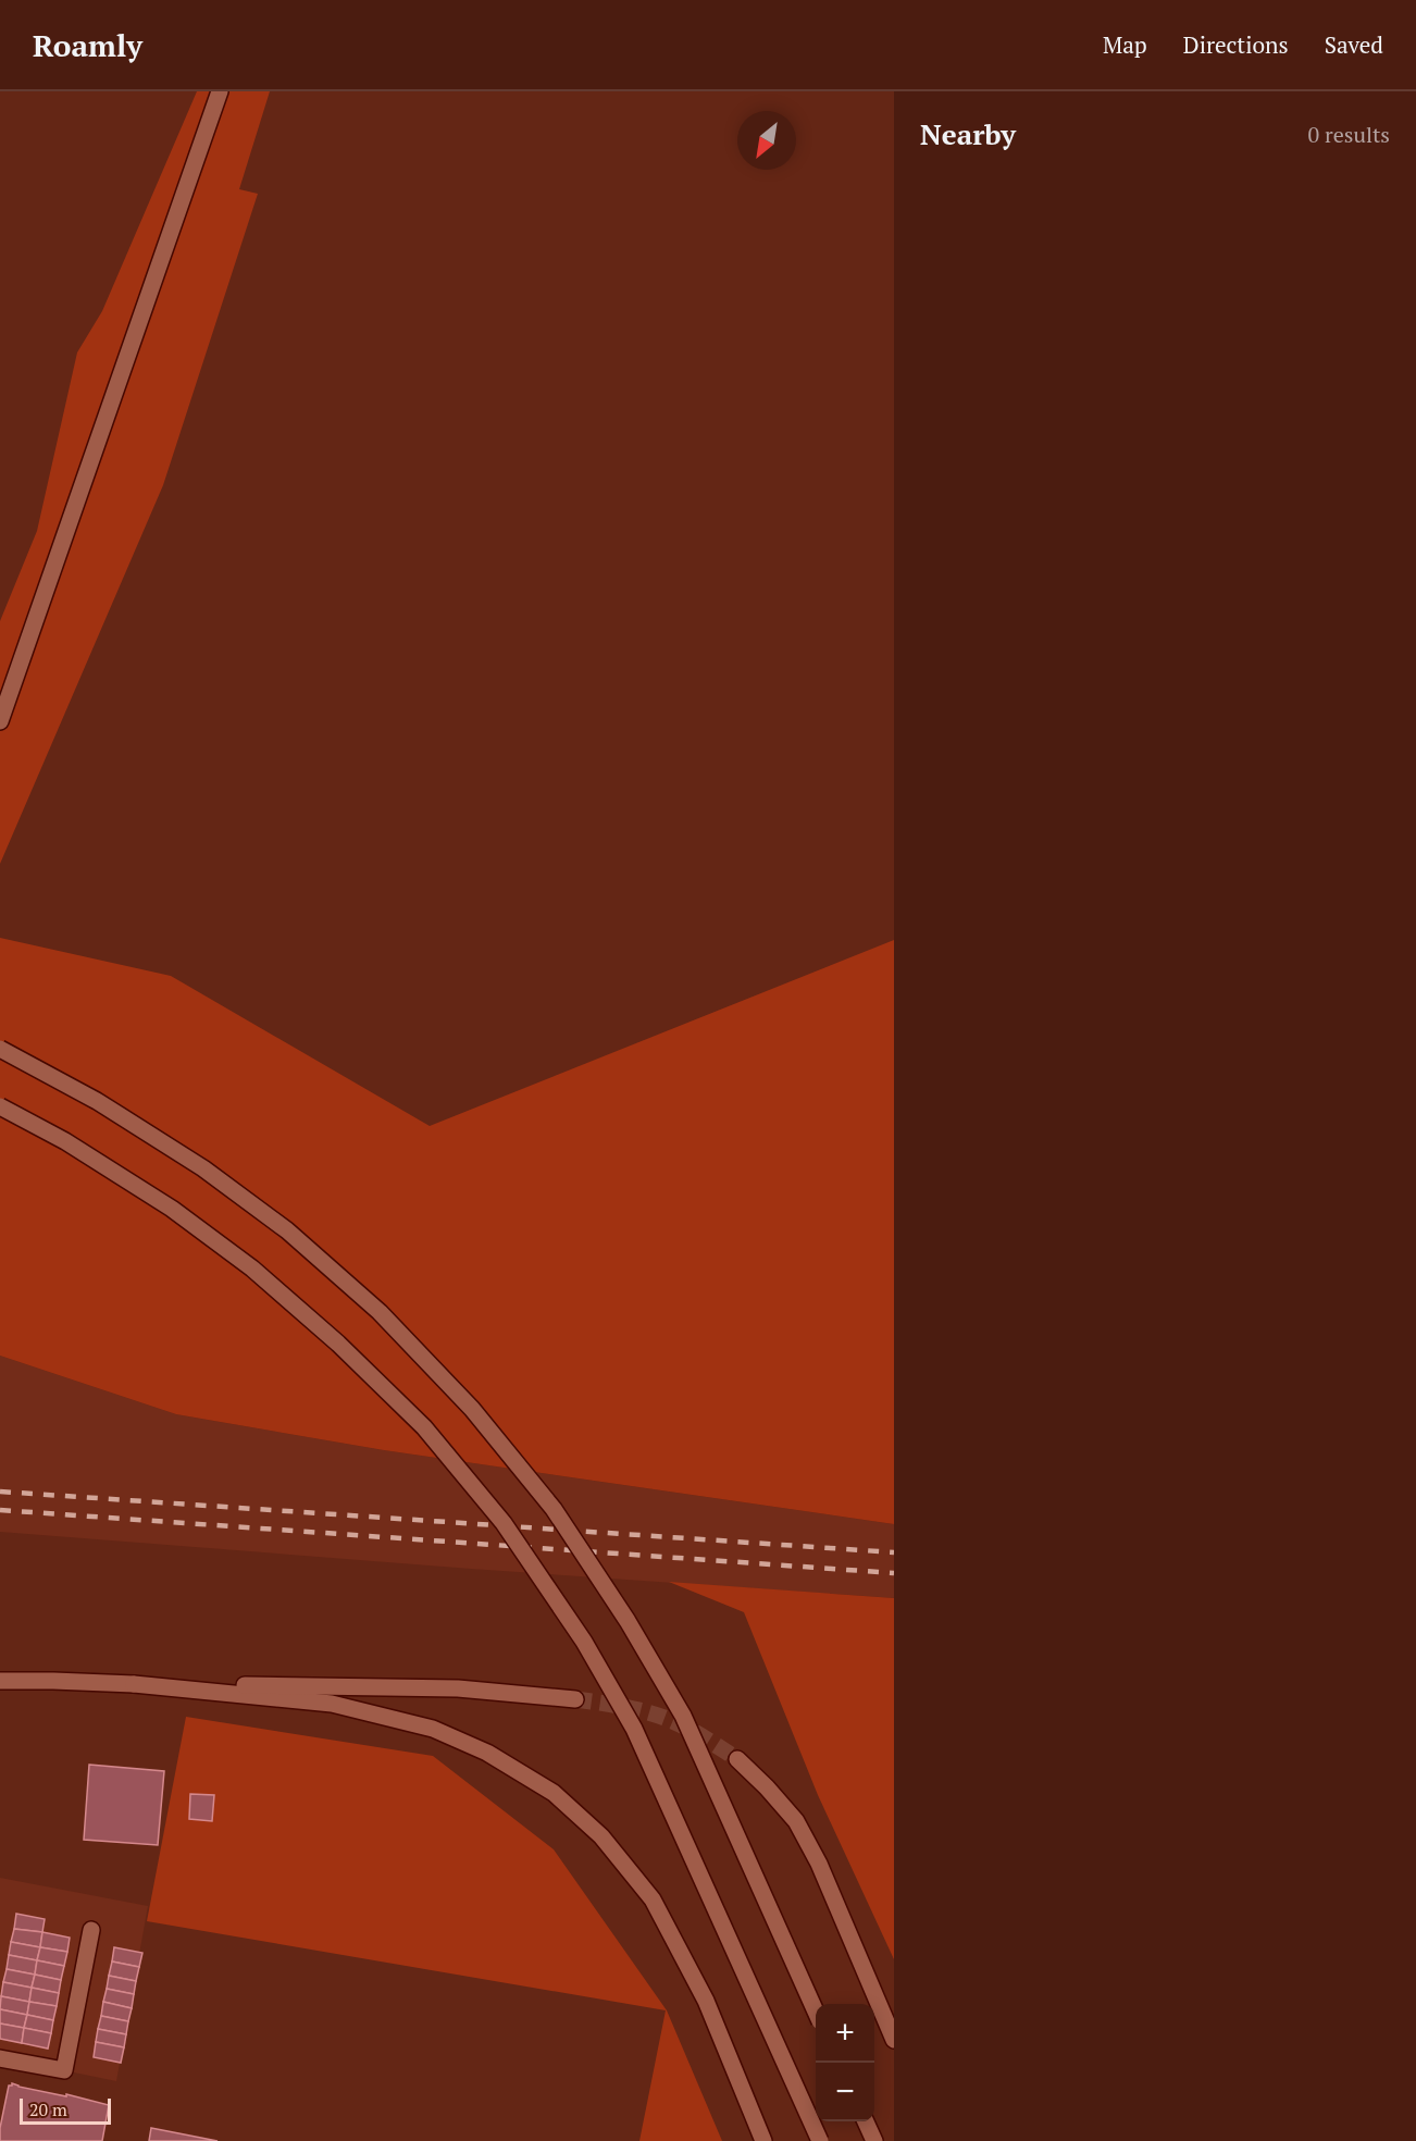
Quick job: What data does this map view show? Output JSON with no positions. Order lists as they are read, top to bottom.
{
  "scale_bar": "20 m",
  "north": "bottom left",
  "page": {
    "header": "Roamly",
    "nav": ["Map", "Directions", "Saved"],
    "heading": ["Nearby", "0 results"],
    "map_buttons": ["+", "−"],
    "scale": "20 m"
  }
}
